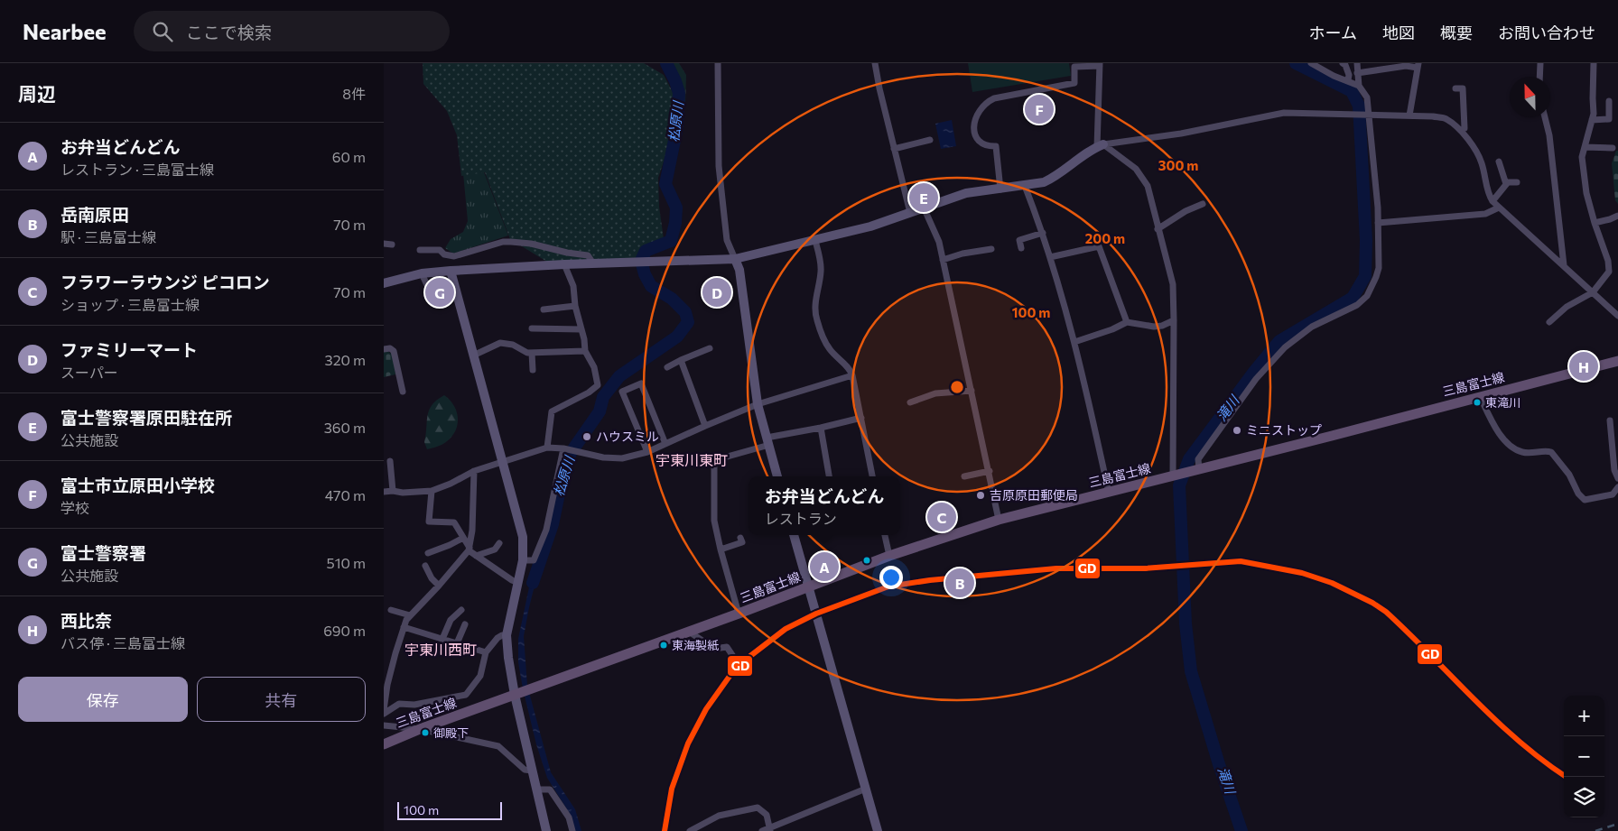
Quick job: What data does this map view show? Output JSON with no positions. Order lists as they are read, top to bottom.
{
  "streets": {
    "main road": ["三島富士線"]
  },
  "districts": ["宇東川東町", "宇東川西町"],
  "water": ["松原川", "滝川"],
  "places": [
    "東滝川",
    "ミニストップ",
    "ハウスミル",
    "吉原原田郵便局",
    "東海製紙",
    "御殿下"
  ],
  "lines": ["transit line GD"],
  "scale_bar": "100 m",
  "north": "top",
  "page": {
    "header": "Nearbee",
    "search": "ここで検索",
    "nav": [
      "ホーム",
      "地図",
      "概要",
      "お問い合わせ"
    ],
    "heading": ["周辺", "8件"],
    "pins": [
      "F",
      "E",
      "D",
      "G",
      "H",
      "C",
      "A",
      "B"
    ],
    "list": [
      {
        "mark": "A",
        "name": "お弁当どんどん",
        "note": "レストラン · 三島富士線",
        "value": "60 m"
      },
      {
        "mark": "B",
        "name": "岳南原田",
        "note": "駅 · 三島富士線",
        "value": "70 m"
      },
      {
        "mark": "C",
        "name": "フラワーラウンジ ピコロン",
        "note": "ショップ · 三島富士線",
        "value": "70 m"
      },
      {
        "mark": "D",
        "name": "ファミリーマート",
        "note": "スーパー",
        "value": "320 m"
      },
      {
        "mark": "E",
        "name": "富士警察署原田駐在所",
        "note": "公共施設",
        "value": "360 m"
      },
      {
        "mark": "F",
        "name": "富士市立原田小学校",
        "note": "学校",
        "value": "470 m"
      },
      {
        "mark": "G",
        "name": "富士警察署",
        "note": "公共施設",
        "value": "510 m"
      },
      {
        "mark": "H",
        "name": "西比奈",
        "note": "バス停 · 三島富士線",
        "value": "690 m"
      }
    ],
    "popup": ["お弁当どんどん", "レストラン"],
    "buttons": ["保存", "共有"],
    "map_buttons": ["+", "−"],
    "scale": "100 m"
  },
  "rings": ["300 m", "200 m", "100 m"]
}
